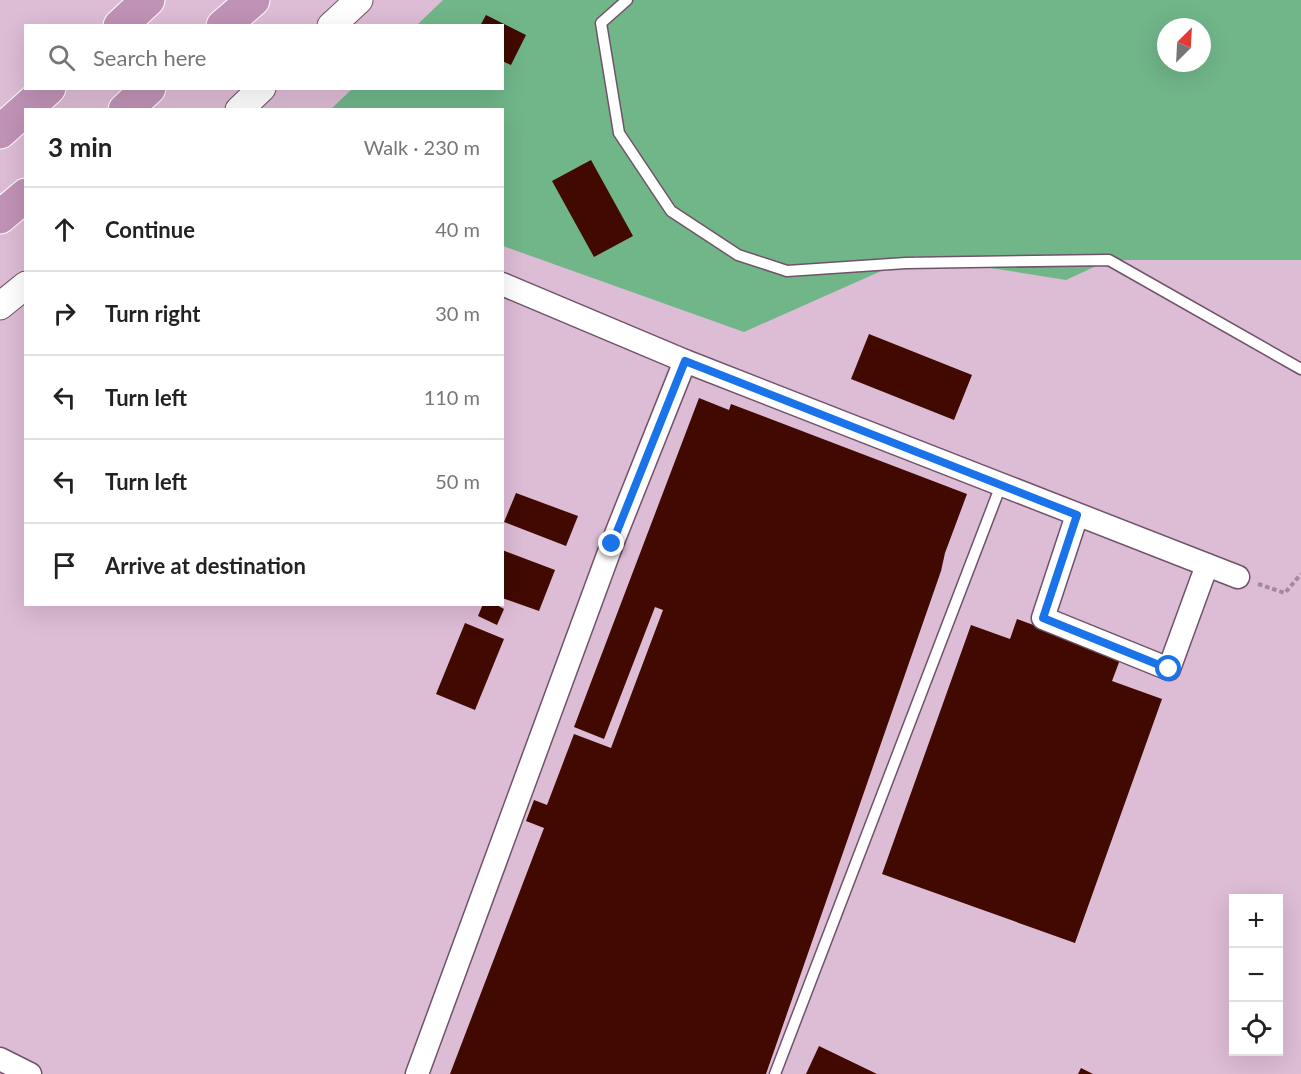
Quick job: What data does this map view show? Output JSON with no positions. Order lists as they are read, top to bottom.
{
  "north": "top right",
  "page": {
    "search": "Search here",
    "heading": ["3 min", "Walk · 230 m"],
    "list": [
      ["Continue", "40 m"],
      ["Turn right", "30 m"],
      ["Turn left", "110 m"],
      ["Turn left", "50 m"],
      "Arrive at destination"
    ],
    "map_buttons": ["+", "−"]
  }
}
